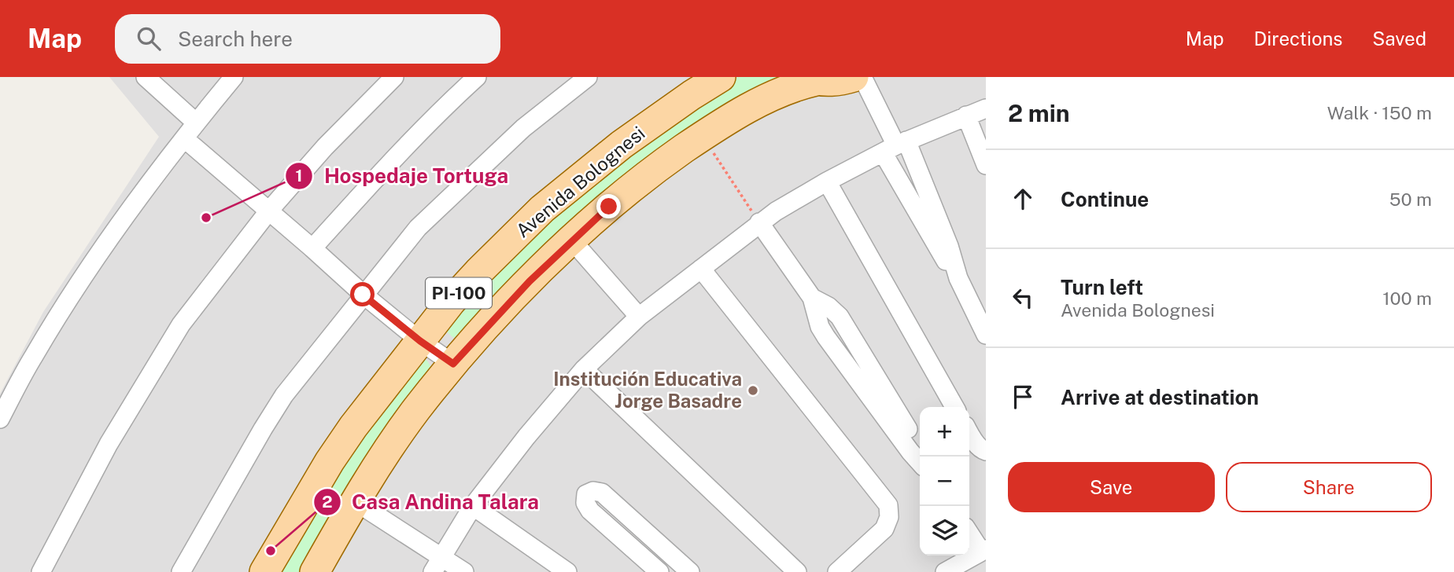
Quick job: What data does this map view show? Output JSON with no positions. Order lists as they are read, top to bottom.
{
  "streets": {
    "main road": ["Avenida Bolognesi", "PI-100"]
  },
  "crossings": [
    ["Avenida Bolognesi", "PI-100"]
  ],
  "places": ["Hospedaje Tortuga", "Institución Educativa Jorge Basadre", "Casa Andina Talara"],
  "page": {
    "header": "Map",
    "search": "Search here",
    "nav": ["Map", "Directions", "Saved"],
    "heading": ["2 min", "Walk · 150 m"],
    "list": [
      ["Continue", "50 m"],
      ["Turn left", "Avenida Bolognesi", "100 m"],
      "Arrive at destination"
    ],
    "map_buttons": ["+", "−"],
    "buttons": ["Save", "Share"]
  }
}
